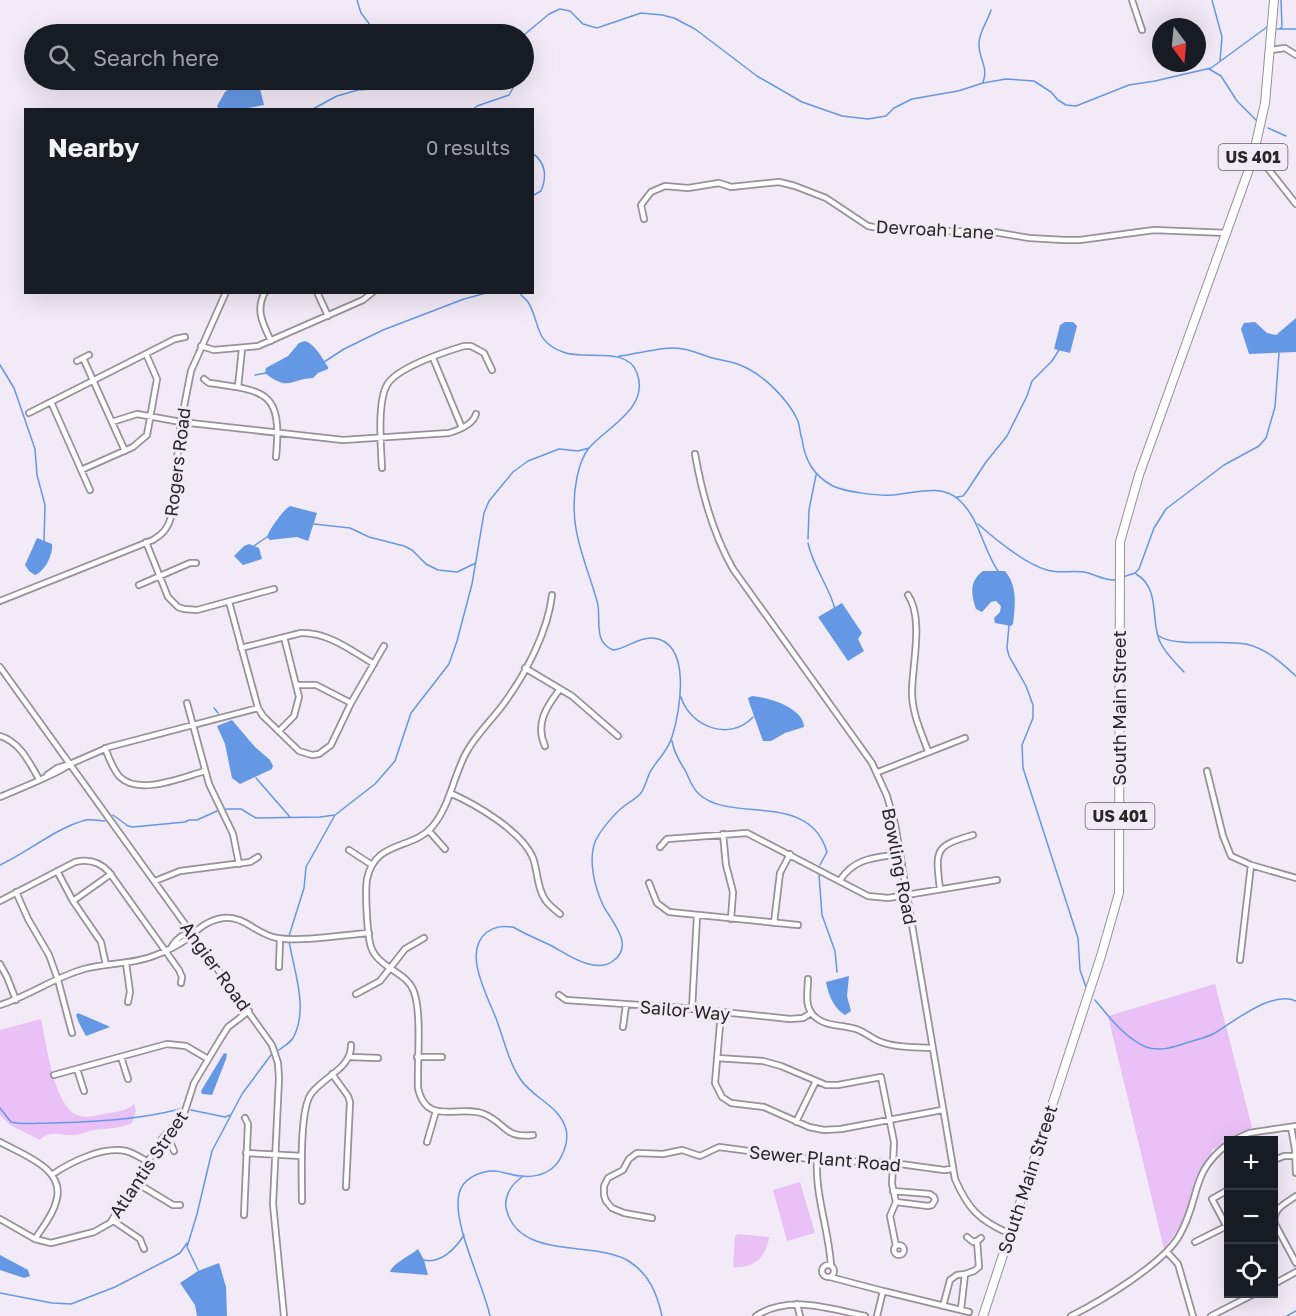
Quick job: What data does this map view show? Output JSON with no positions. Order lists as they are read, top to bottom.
{
  "streets": {
    "highway": ["US 401", "South Main Street"],
    "street": [
      "Devroah Lane",
      "Rogers Road",
      "Bowling Road",
      "Angier Road",
      "Sailor Way",
      "Sewer Plant Road",
      "Atlantis Street"
    ]
  },
  "crossings": [
    ["US 401", "Devroah Lane"],
    ["US 401", "South Main Street"],
    ["Devroah Lane", "South Main Street"],
    ["South Main Street", "Bowling Road"],
    ["Bowling Road", "Sewer Plant Road"],
    ["Angier Road", "Atlantis Street"]
  ],
  "north": "bottom",
  "page": {
    "search": "Search here",
    "heading": ["Nearby", "0 results"],
    "map_buttons": ["+", "−"]
  }
}
